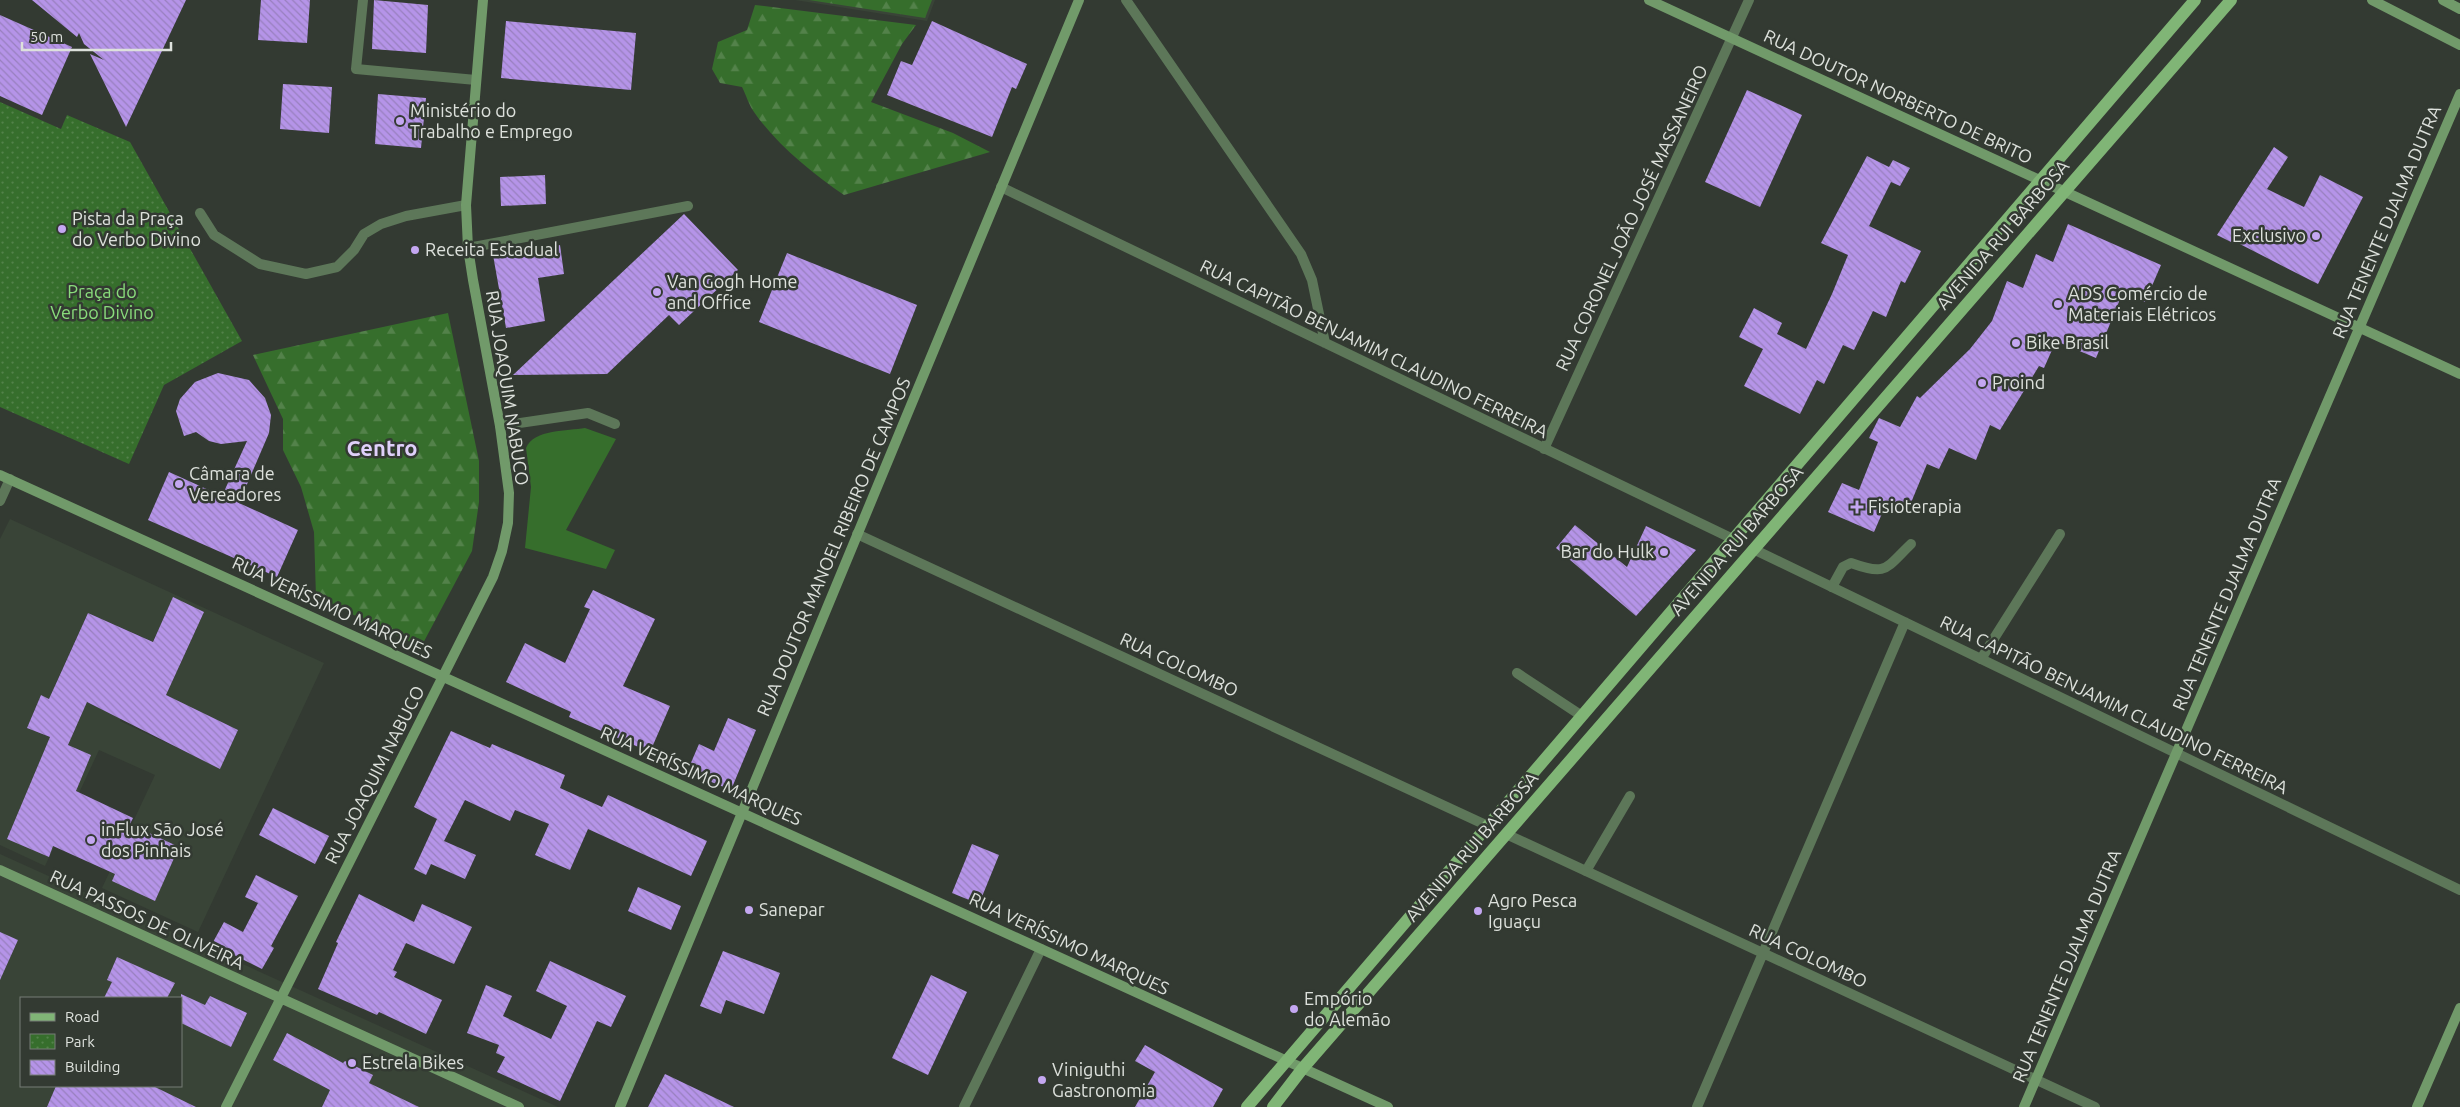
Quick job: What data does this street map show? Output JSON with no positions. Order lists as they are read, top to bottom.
{
  "streets": {
    "main road": [
      "RUA DOUTOR NORBERTO DE BRITO",
      "RUA TENENTE DJALMA DUTRA",
      "AVENIDA RUI BARBOSA",
      "RUA JOAQUIM NABUCO",
      "RUA DOUTOR MANOEL RIBEIRO DE CAMPOS",
      "RUA VERÍSSIMO MARQUES",
      "RUA PASSOS DE OLIVEIRA"
    ],
    "street": ["RUA CORONEL JOÃO JOSÉ MASSANEIRO", "RUA CAPITÃO BENJAMIM CLAUDINO FERREIRA", "RUA COLOMBO"]
  },
  "crossings": [
    ["RUA DOUTOR NORBERTO DE BRITO", "RUA CORONEL JOÃO JOSÉ MASSANEIRO"],
    ["RUA DOUTOR NORBERTO DE BRITO", "RUA TENENTE DJALMA DUTRA"],
    ["RUA DOUTOR NORBERTO DE BRITO", "AVENIDA RUI BARBOSA"],
    ["RUA CORONEL JOÃO JOSÉ MASSANEIRO", "RUA CAPITÃO BENJAMIM CLAUDINO FERREIRA"],
    ["RUA TENENTE DJALMA DUTRA", "RUA CAPITÃO BENJAMIM CLAUDINO FERREIRA"],
    ["RUA TENENTE DJALMA DUTRA", "RUA COLOMBO"],
    ["AVENIDA RUI BARBOSA", "RUA CAPITÃO BENJAMIM CLAUDINO FERREIRA"],
    ["AVENIDA RUI BARBOSA", "RUA VERÍSSIMO MARQUES"],
    ["AVENIDA RUI BARBOSA", "RUA COLOMBO"],
    ["RUA CAPITÃO BENJAMIM CLAUDINO FERREIRA", "RUA DOUTOR MANOEL RIBEIRO DE CAMPOS"],
    ["RUA JOAQUIM NABUCO", "RUA VERÍSSIMO MARQUES"],
    ["RUA JOAQUIM NABUCO", "RUA PASSOS DE OLIVEIRA"],
    ["RUA DOUTOR MANOEL RIBEIRO DE CAMPOS", "RUA VERÍSSIMO MARQUES"],
    ["RUA DOUTOR MANOEL RIBEIRO DE CAMPOS", "RUA COLOMBO"]
  ],
  "districts": ["Centro"],
  "parks": ["Praça do Verbo Divino"],
  "places": {
    "other": [
      "Ministério do Trabalho e Emprego",
      "Pista da Praça do Verbo Divino",
      "Exclusivo",
      "Receita Estadual",
      "Van Gogh Home and Office",
      "ADS Comércio de Materiais Elétricos",
      "Bike Brasil",
      "Proind",
      "Câmara de Vereadores",
      "Bar do Hulk",
      "inFlux São José dos Pinhais",
      "Sanepar",
      "Agro Pesca Iguaçu",
      "Empório do Alemão",
      "Estrela Bikes",
      "Viniguthi Gastronomia"
    ],
    "health": ["Fisioterapia"]
  },
  "legend": ["Road", "Park", "Building"],
  "scale_bar": "50 m"
}
